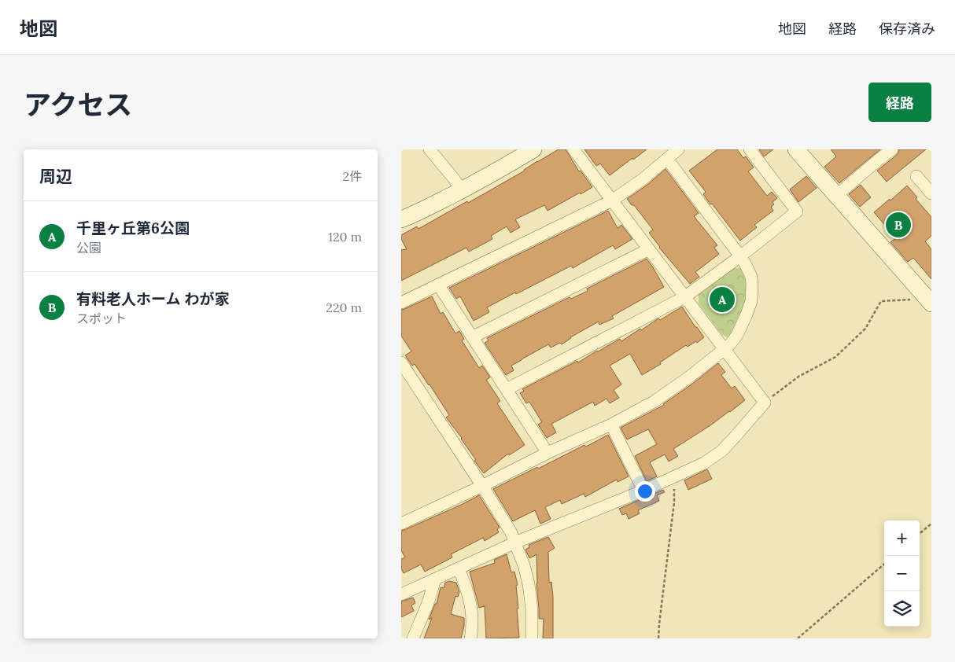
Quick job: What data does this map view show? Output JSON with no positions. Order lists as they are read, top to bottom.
{
  "page": {
    "header": "地図",
    "nav": ["地図", "経路", "保存済み"],
    "title": "アクセス",
    "buttons": "経路",
    "heading": ["周辺", "2件"],
    "list": [
      {
        "mark": "A",
        "name": "千里ヶ丘第6公園",
        "note": "公園",
        "value": "120 m"
      },
      {
        "mark": "B",
        "name": "有料老人ホーム わが家",
        "note": "スポット",
        "value": "220 m"
      }
    ],
    "pins": ["B", "A"],
    "map_buttons": ["+", "−"]
  }
}
